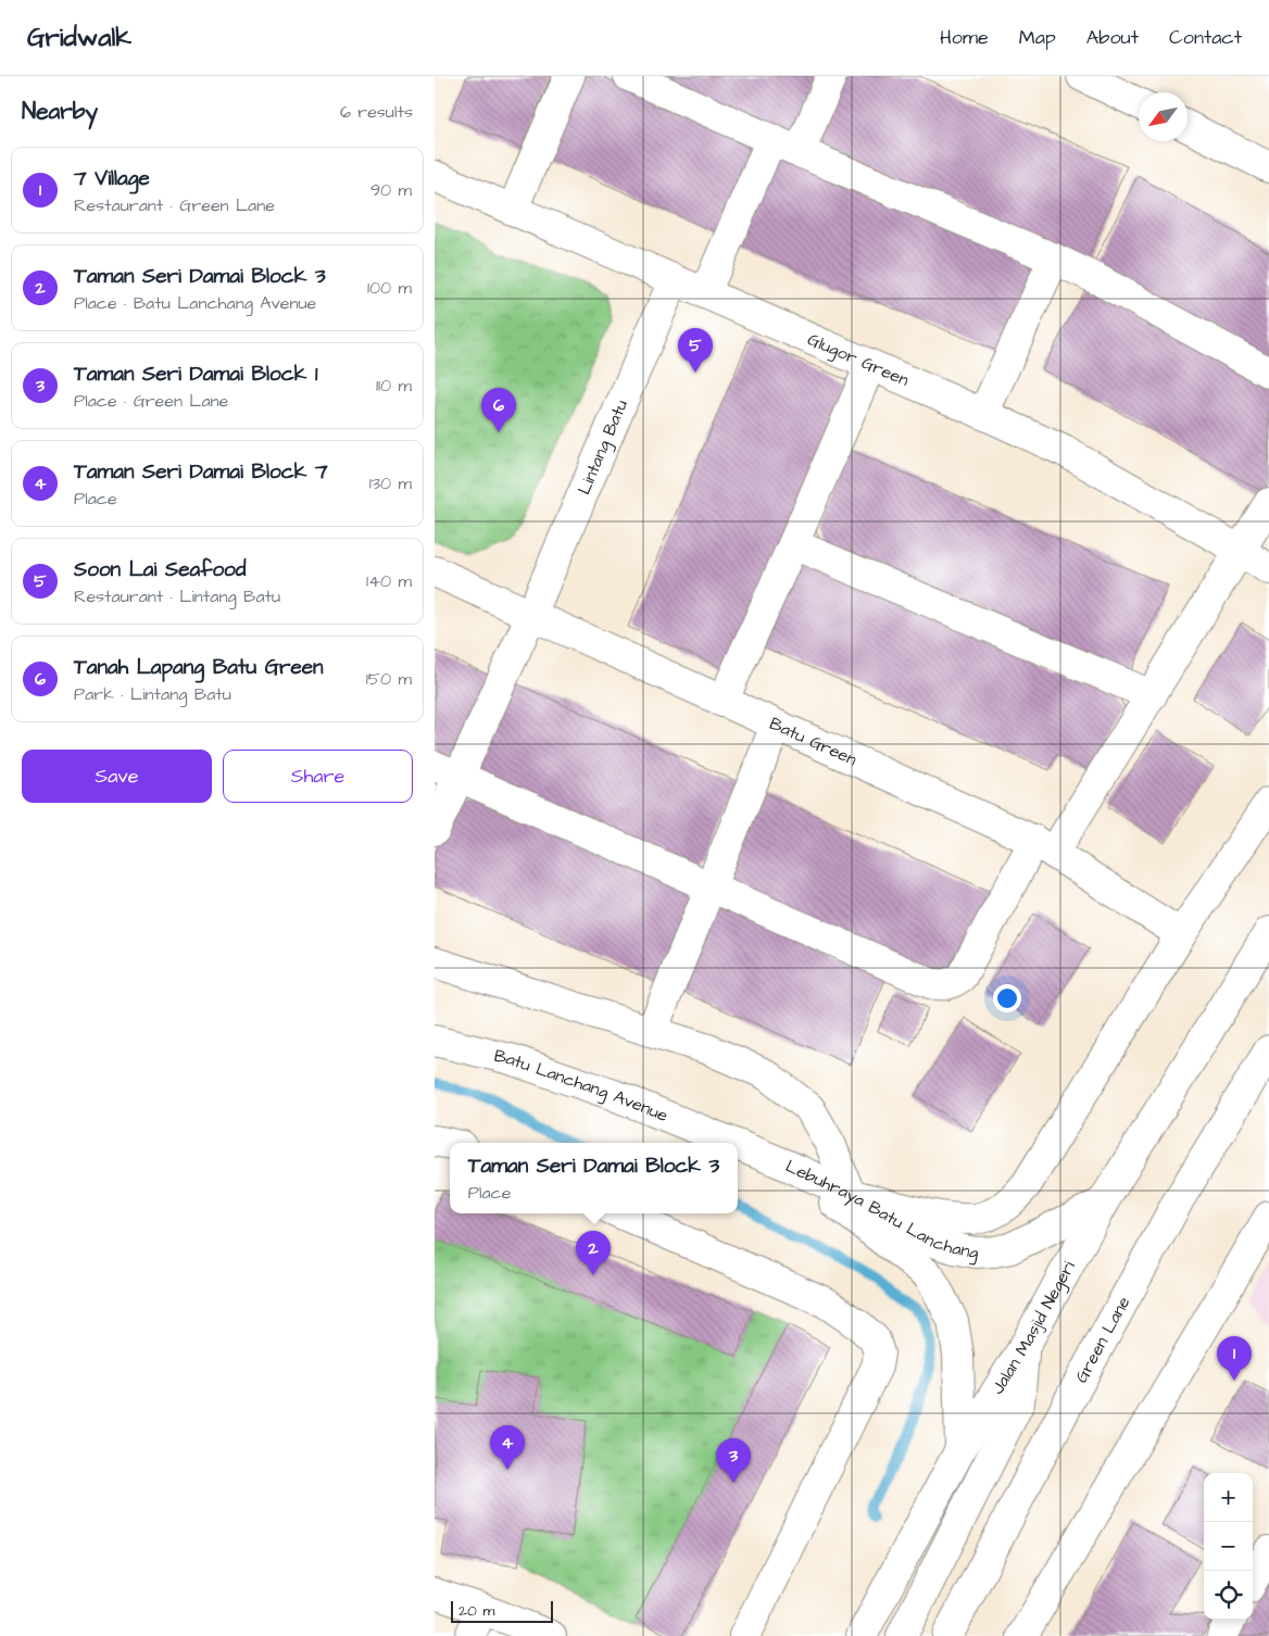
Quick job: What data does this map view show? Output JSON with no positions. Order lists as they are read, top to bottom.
{
  "streets": {
    "main road": [
      "Glugor Green",
      "Lintang Batu",
      "Batu Green",
      "Batu Lanchang Avenue",
      "Lebuhraya Batu Lanchang",
      "Jalan Masjid Negeri",
      "Green Lane"
    ]
  },
  "crossings": [
    ["Glugor Green", "Lintang Batu"],
    ["Lintang Batu", "Batu Green"],
    ["Batu Lanchang Avenue", "Lebuhraya Batu Lanchang"],
    ["Lebuhraya Batu Lanchang", "Jalan Masjid Negeri"]
  ],
  "scale_bar": "20 m",
  "north": "bottom left",
  "page": {
    "header": "Gridwalk",
    "nav": [
      "Home",
      "Map",
      "About",
      "Contact"
    ],
    "heading": ["Nearby", "6 results"],
    "list": [
      {
        "mark": "1",
        "name": "7 Village",
        "note": "Restaurant · Green Lane",
        "value": "90 m"
      },
      {
        "mark": "2",
        "name": "Taman Seri Damai Block 3",
        "note": "Place · Batu Lanchang Avenue",
        "value": "100 m"
      },
      {
        "mark": "3",
        "name": "Taman Seri Damai Block 1",
        "note": "Place · Green Lane",
        "value": "110 m"
      },
      {
        "mark": "4",
        "name": "Taman Seri Damai Block 7",
        "note": "Place",
        "value": "130 m"
      },
      {
        "mark": "5",
        "name": "Soon Lai Seafood",
        "note": "Restaurant · Lintang Batu",
        "value": "140 m"
      },
      {
        "mark": "6",
        "name": "Tanah Lapang Batu Green",
        "note": "Park · Lintang Batu",
        "value": "150 m"
      }
    ],
    "pins": [
      "5",
      "6",
      "2",
      "1",
      "4",
      "3"
    ],
    "buttons": ["Save", "Share"],
    "popup": ["Taman Seri Damai Block 3", "Place"],
    "map_buttons": ["+", "−"],
    "scale": "20 m"
  }
}
